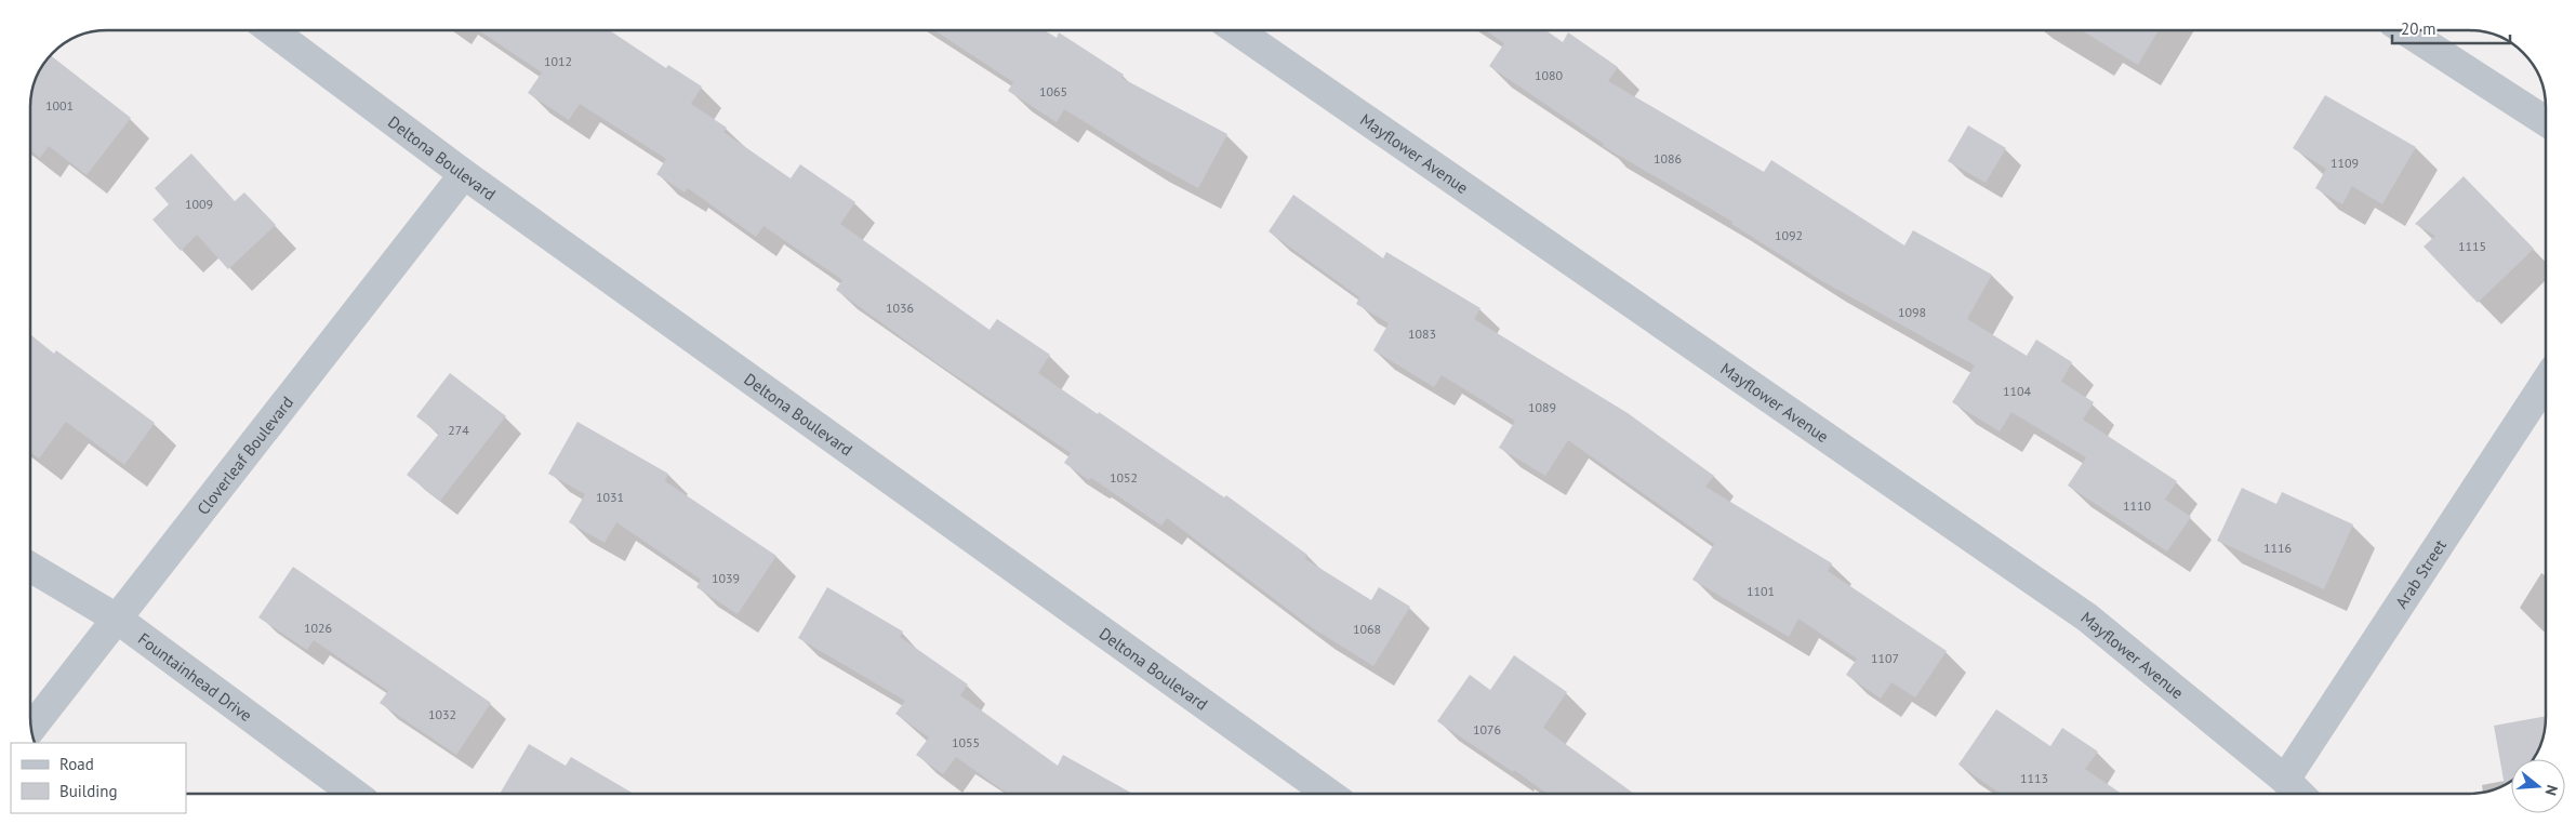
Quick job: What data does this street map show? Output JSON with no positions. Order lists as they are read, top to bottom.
{
  "streets": {
    "street": [
      "Mayflower Avenue",
      "Deltona Boulevard",
      "Cloverleaf Boulevard",
      "Arab Street",
      "Fountainhead Drive"
    ]
  },
  "crossings": [
    ["Mayflower Avenue", "Arab Street"],
    ["Deltona Boulevard", "Cloverleaf Boulevard"],
    ["Cloverleaf Boulevard", "Fountainhead Drive"]
  ],
  "house_numbers": [
    "1012",
    "1080",
    "1065",
    "1001",
    "1086",
    "1109",
    "1009",
    "1092",
    "1115",
    "1036",
    "1098",
    "1083",
    "1104",
    "1089",
    "274",
    "1052",
    "1031",
    "1110",
    "1116",
    "1039",
    "1101",
    "1026",
    "1068",
    "1107",
    "1032",
    "1076",
    "1055",
    "1113"
  ],
  "legend": ["Road", "Building"],
  "scale_bar": "20 m",
  "north": "right"
}
